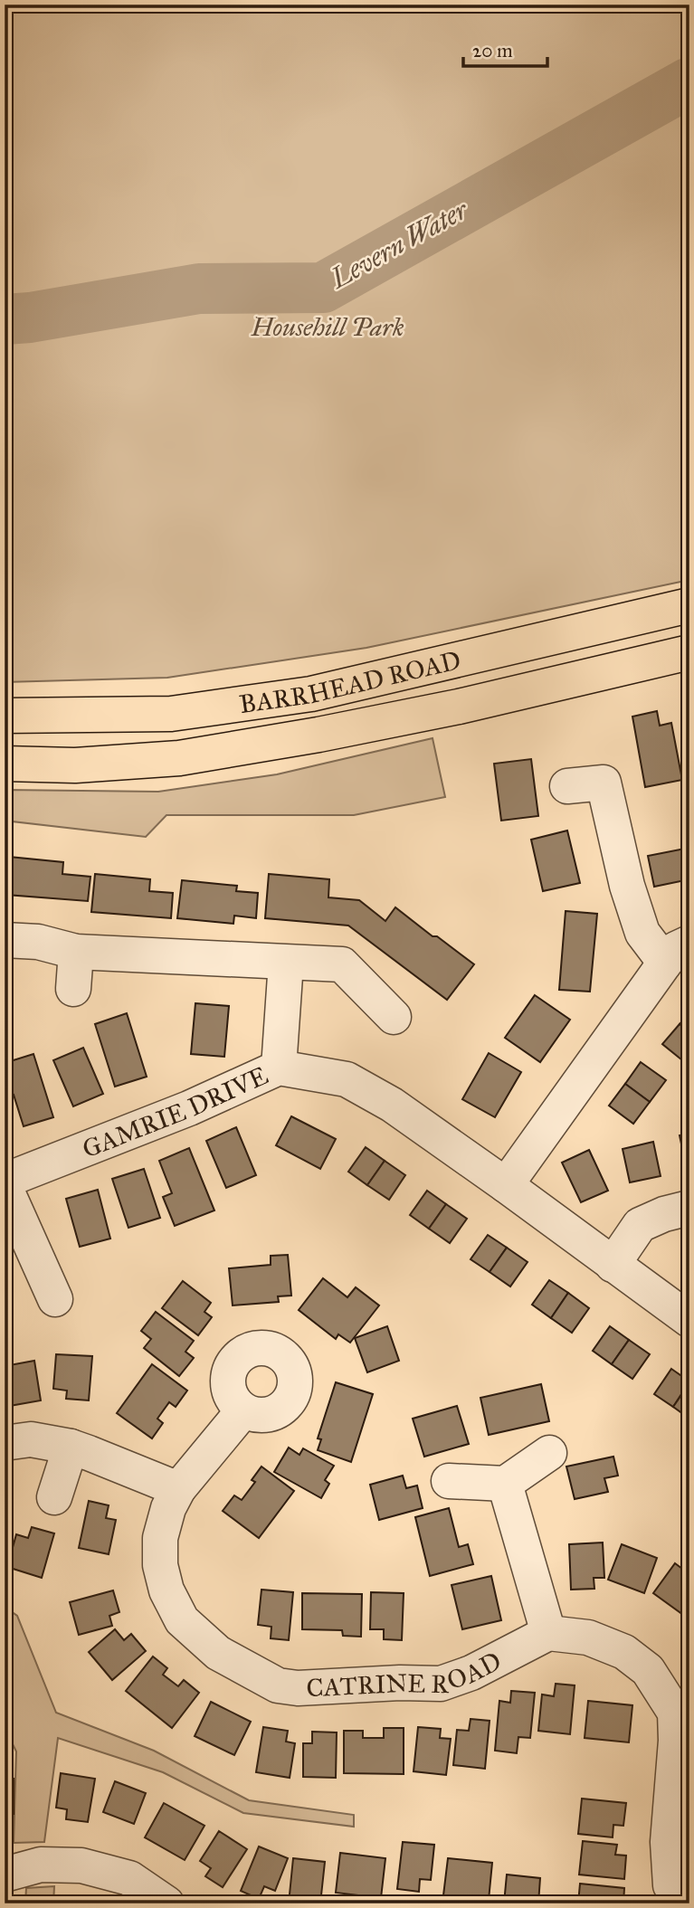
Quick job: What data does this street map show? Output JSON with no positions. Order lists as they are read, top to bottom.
{
  "streets": {
    "main road": ["BARRHEAD ROAD"],
    "street": ["GAMRIE DRIVE", "CATRINE ROAD"]
  },
  "water": ["Levern Water"],
  "parks": ["Househill Park"],
  "scale_bar": "20 m"
}
